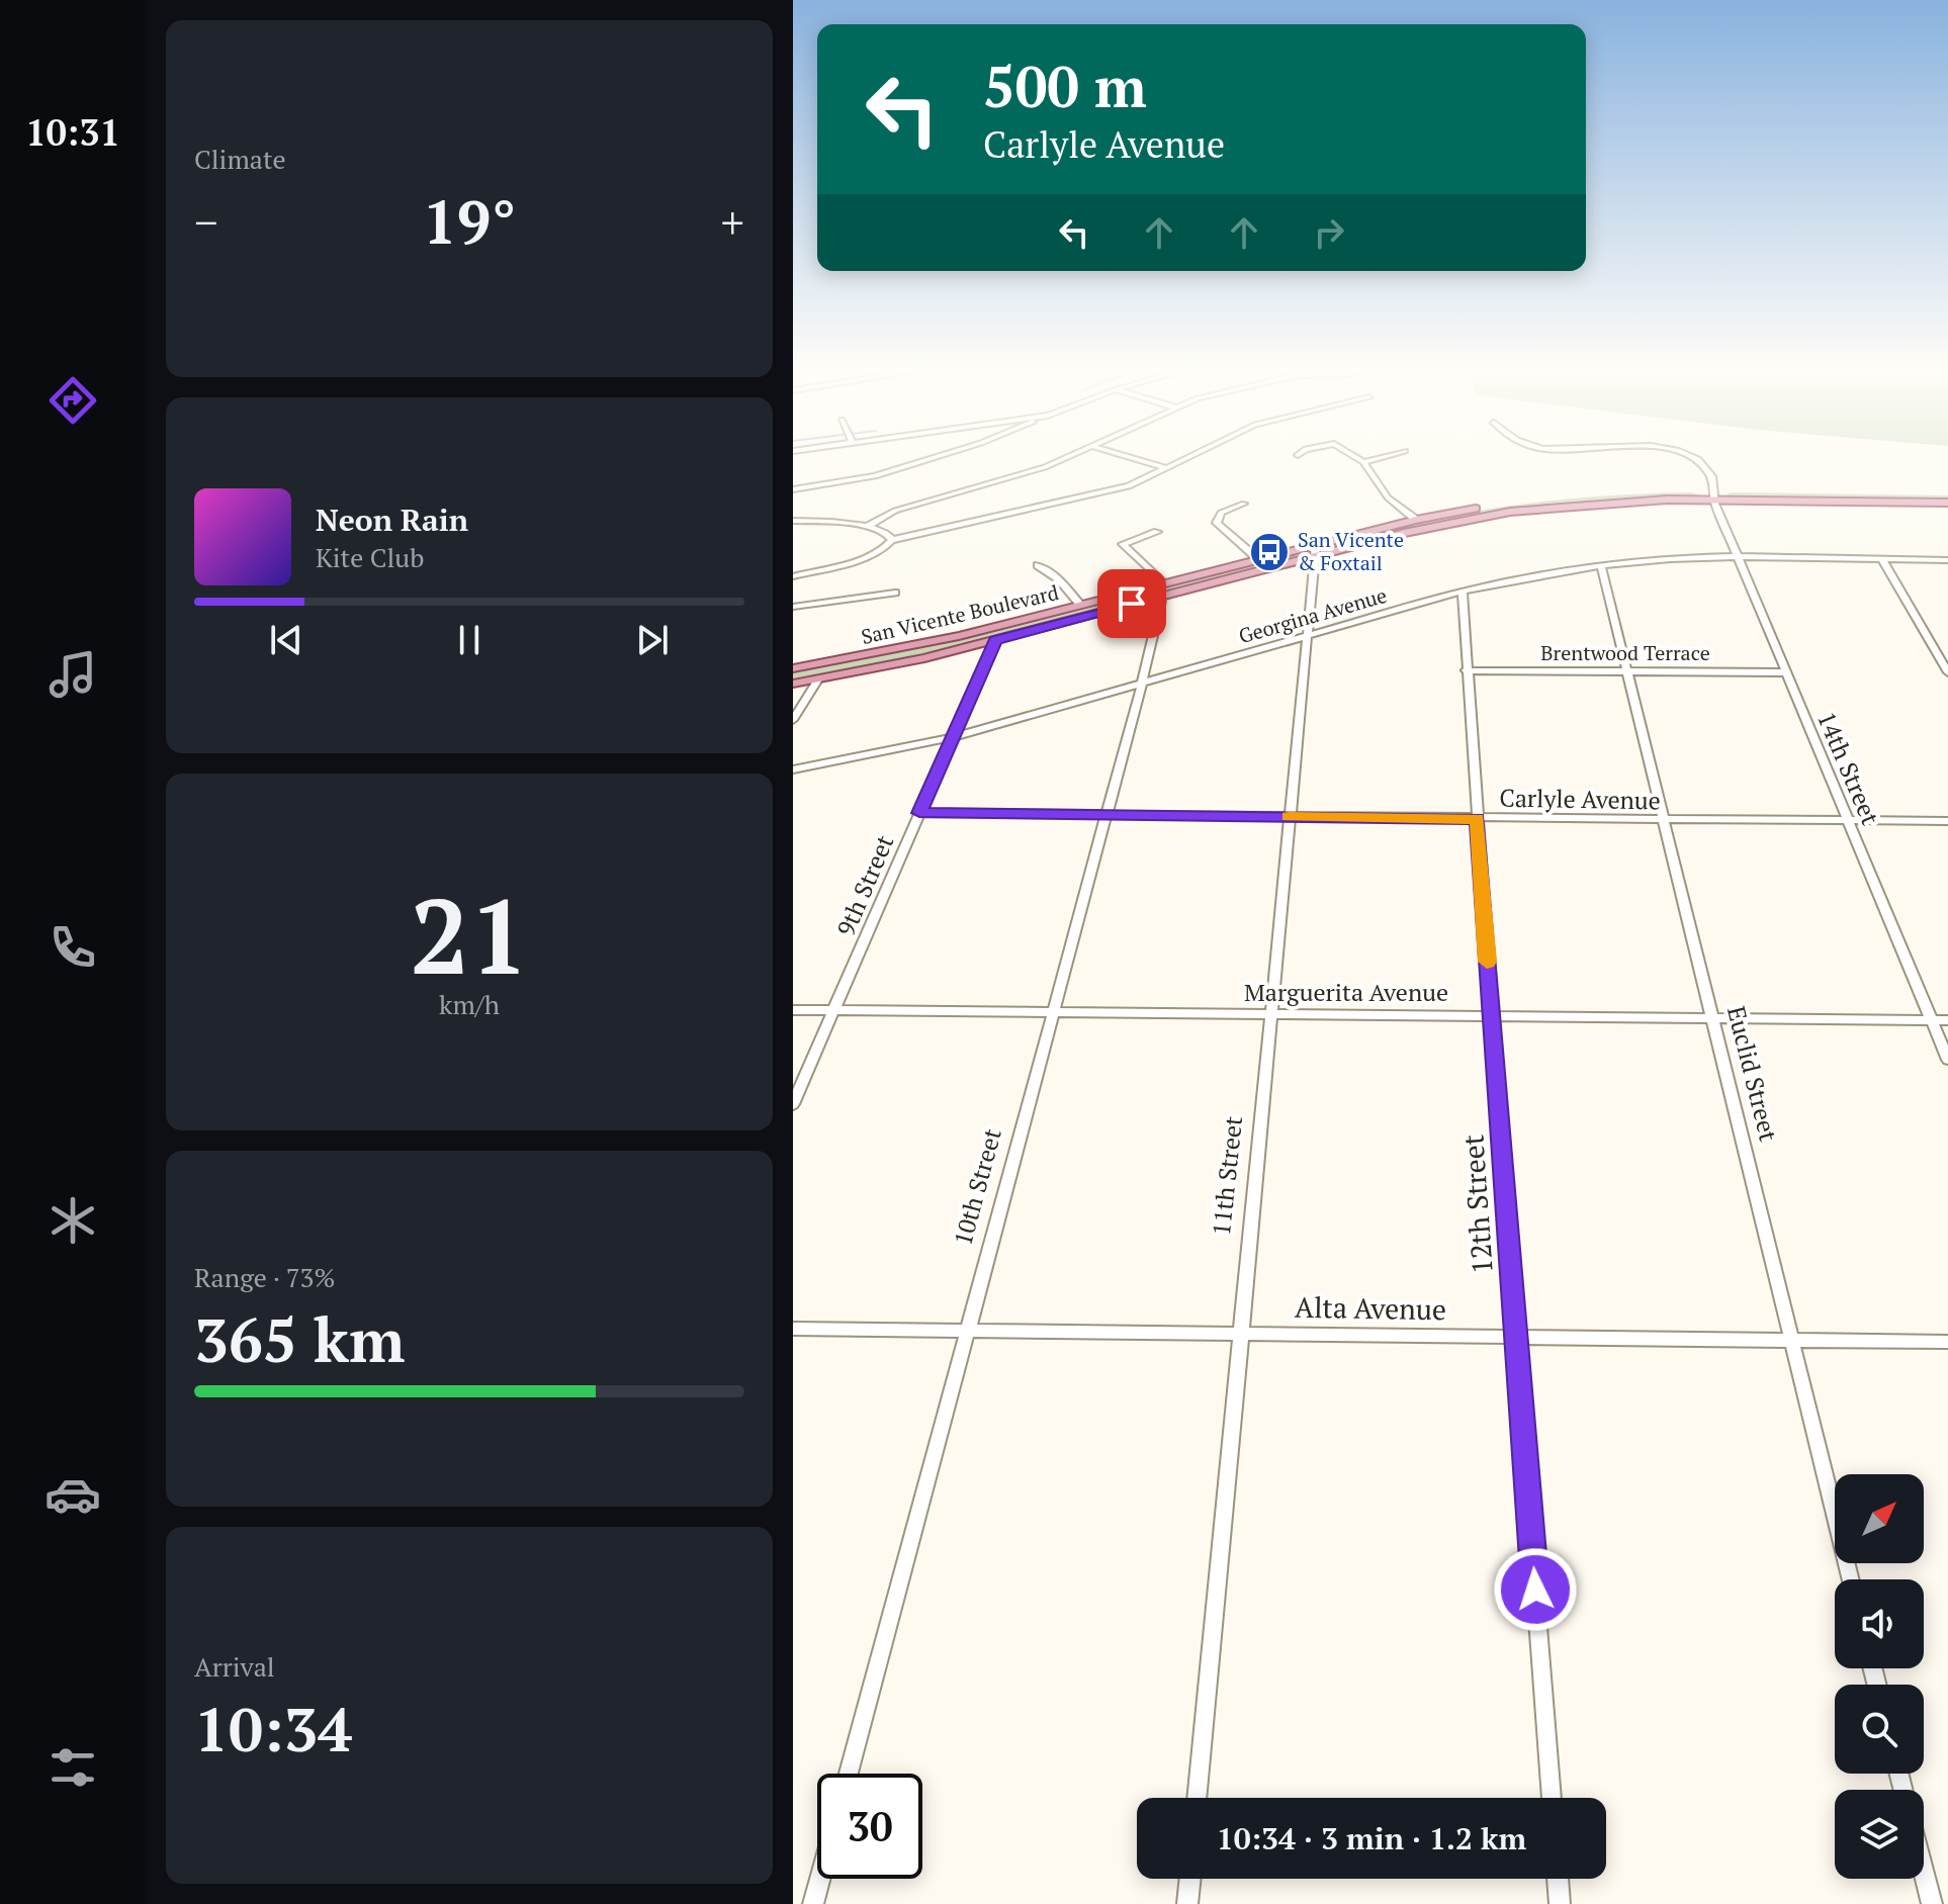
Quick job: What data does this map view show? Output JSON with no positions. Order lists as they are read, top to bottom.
{
  "streets": {
    "main road": ["San Vicente Boulevard"],
    "street": [
      "Georgina Avenue",
      "Brentwood Terrace",
      "14th Street",
      "Carlyle Avenue",
      "9th Street",
      "Marguerita Avenue",
      "Euclid Street",
      "11th Street",
      "10th Street",
      "12th Street",
      "Alta Avenue"
    ]
  },
  "crossings": [
    ["San Vicente Boulevard", "14th Street"],
    ["San Vicente Boulevard", "11th Street"],
    ["San Vicente Boulevard", "10th Street"],
    ["Georgina Avenue", "14th Street"],
    ["Georgina Avenue", "9th Street"],
    ["Georgina Avenue", "Euclid Street"],
    ["Georgina Avenue", "11th Street"],
    ["Georgina Avenue", "10th Street"],
    ["Georgina Avenue", "12th Street"],
    ["Brentwood Terrace", "14th Street"],
    ["Brentwood Terrace", "Euclid Street"],
    ["Brentwood Terrace", "12th Street"],
    ["14th Street", "Carlyle Avenue"],
    ["14th Street", "Marguerita Avenue"],
    ["Carlyle Avenue", "9th Street"],
    ["Carlyle Avenue", "Euclid Street"],
    ["Carlyle Avenue", "11th Street"],
    ["Carlyle Avenue", "10th Street"],
    ["Carlyle Avenue", "12th Street"],
    ["9th Street", "Marguerita Avenue"],
    ["Marguerita Avenue", "Euclid Street"],
    ["Marguerita Avenue", "11th Street"],
    ["Marguerita Avenue", "10th Street"],
    ["Marguerita Avenue", "12th Street"],
    ["Euclid Street", "Alta Avenue"],
    ["11th Street", "Alta Avenue"],
    ["10th Street", "Alta Avenue"],
    ["12th Street", "Alta Avenue"]
  ],
  "places": {
    "bus stop": ["San Vicente & Foxtail"]
  },
  "north": "top right",
  "page": {
    "tabs": "10:31",
    "tile": [
      "Climate",
      ["21", "km/h"],
      ["Range · 73%", "365 km"],
      ["Arrival", "10:34"]
    ],
    "turn": ["500 m", "Carlyle Avenue"],
    "heat": ["−", "19°", "+"],
    "song": ["Neon Rain", "Kite Club"],
    "limit": "30",
    "trip": "10:34 · 3 min · 1.2 km"
  }
}
